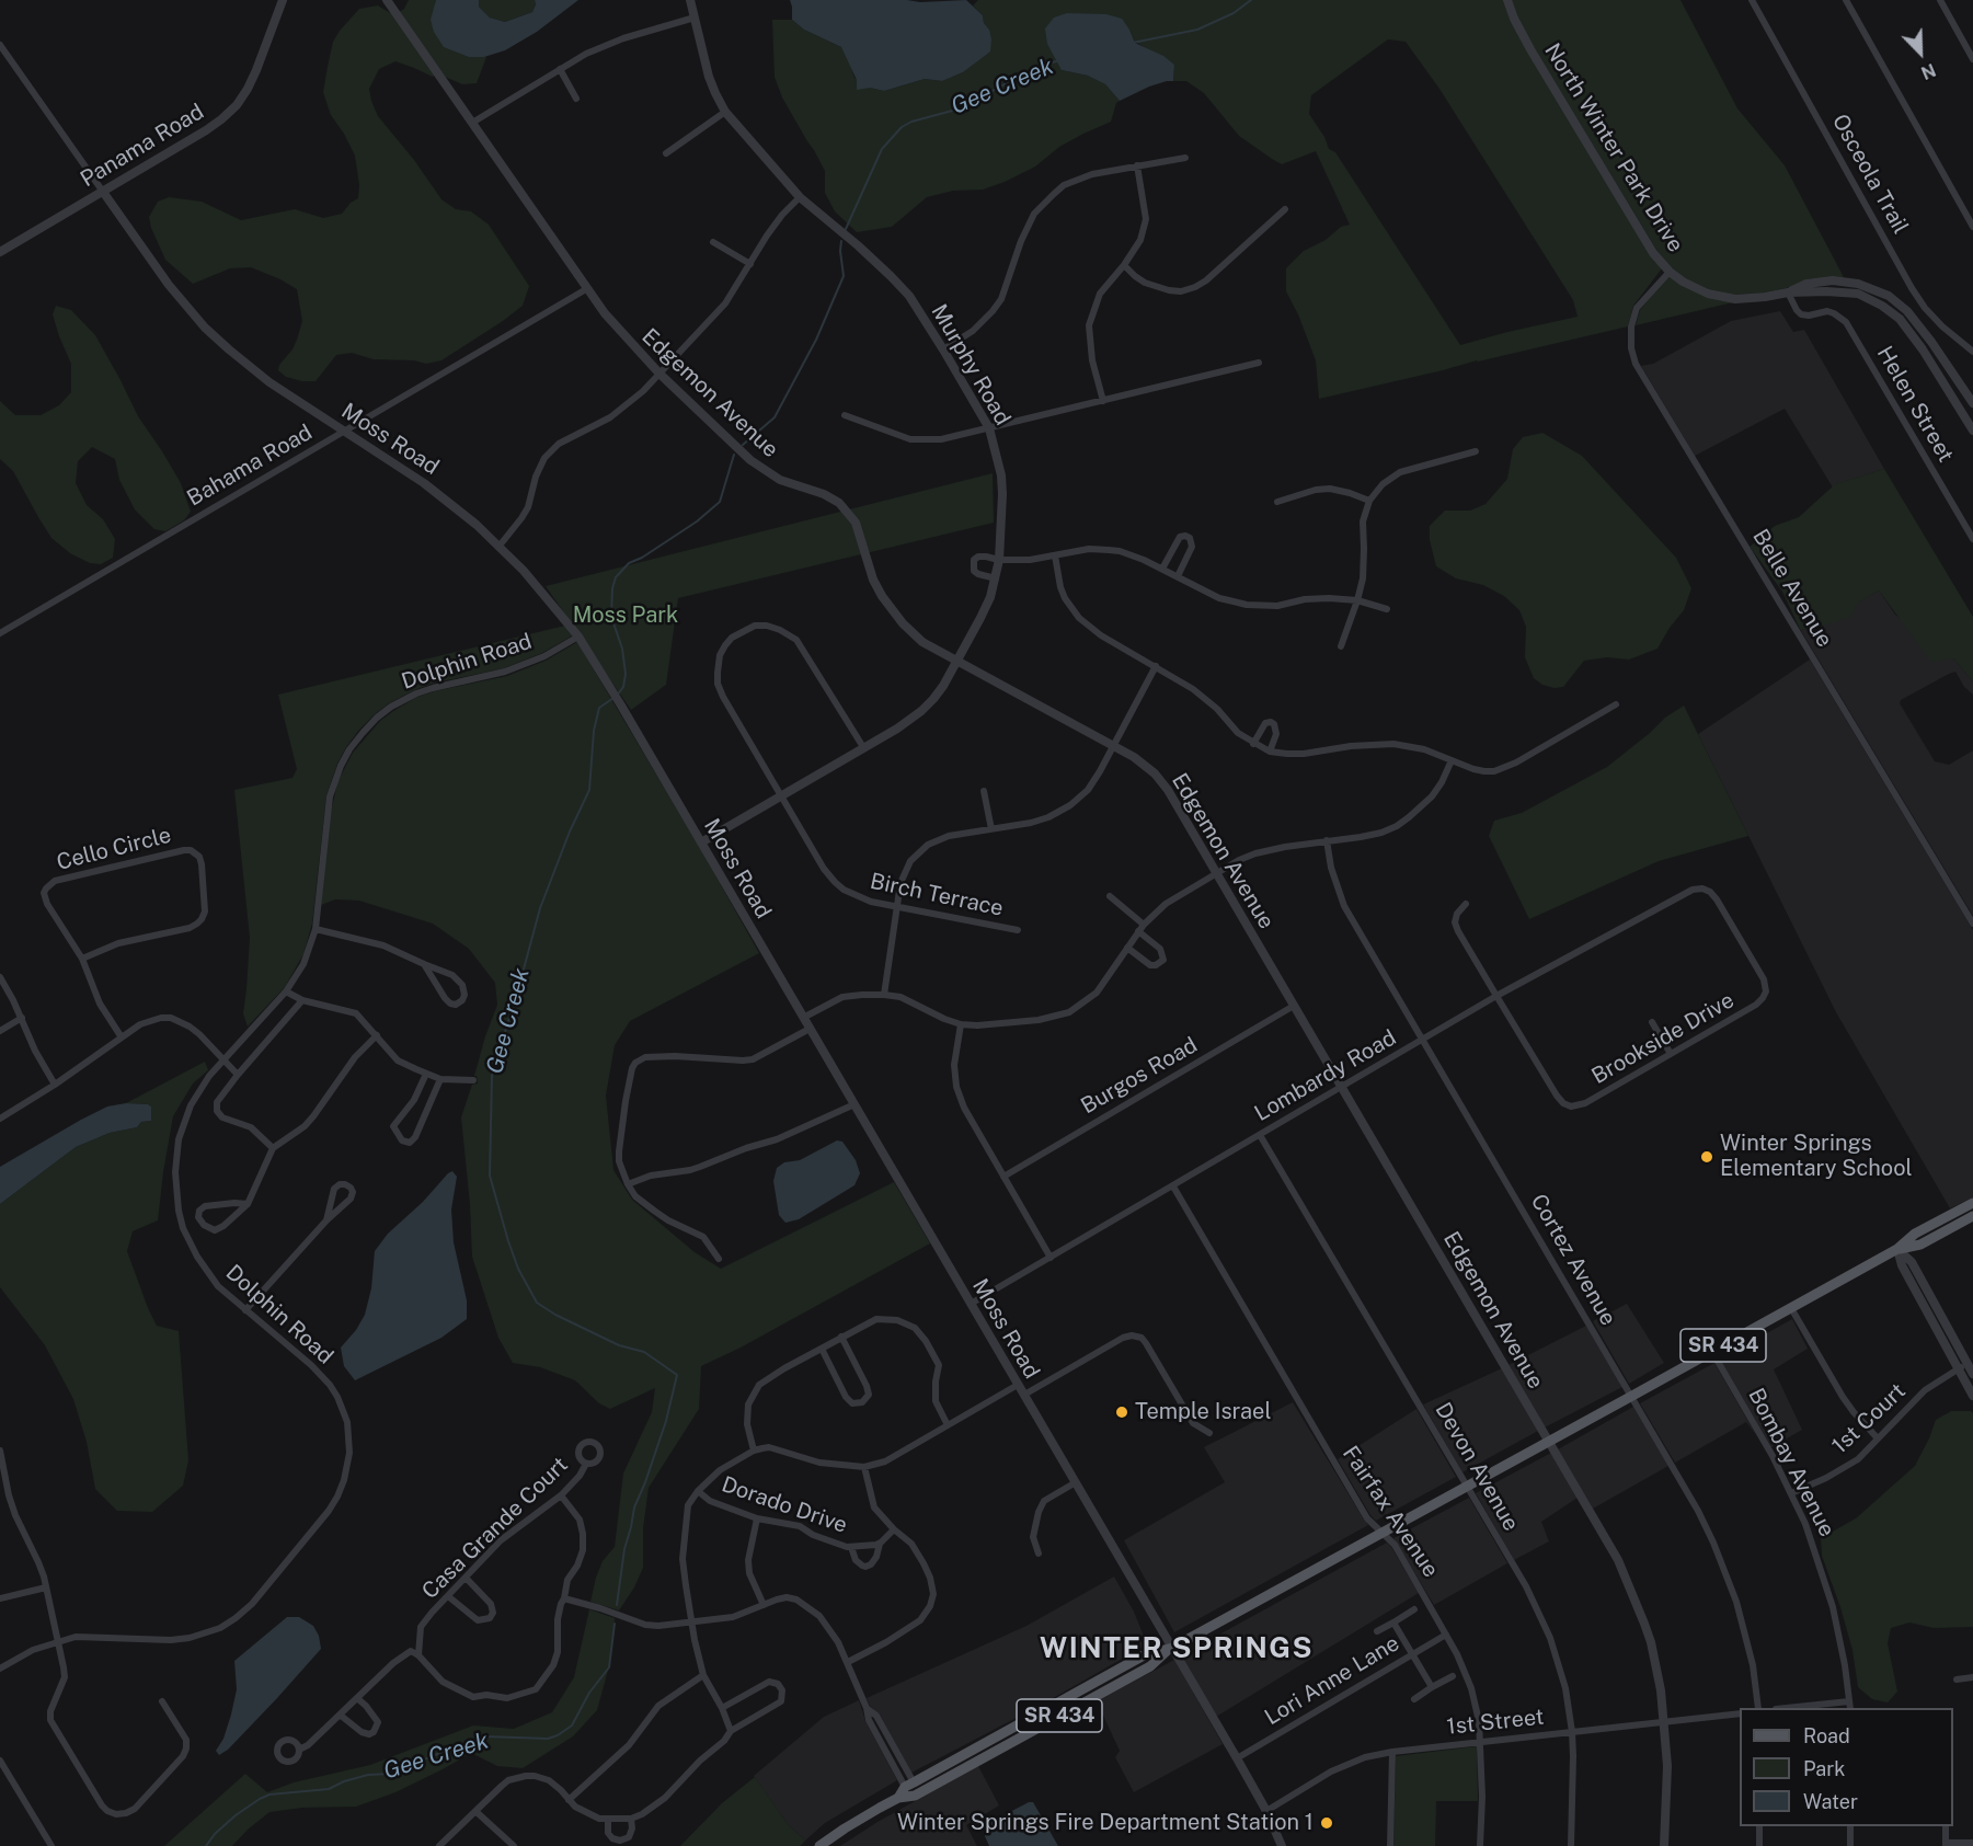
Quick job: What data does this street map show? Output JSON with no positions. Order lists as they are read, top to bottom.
{
  "streets": {
    "main road": ["SR 434"],
    "street": [
      "Panama Road",
      "North Winter Park Drive",
      "Osceola Trail",
      "Murphy Road",
      "Edgemon Avenue",
      "Helen Street",
      "Moss Road",
      "Bahama Road",
      "Belle Avenue",
      "Dolphin Road",
      "Cello Circle",
      "Birch Terrace",
      "Brookside Drive",
      "Burgos Road",
      "Lombardy Road",
      "Cortez Avenue",
      "1st Court",
      "Bombay Avenue",
      "Devon Avenue",
      "Dorado Drive",
      "Fairfax Avenue",
      "Casa Grande Court",
      "Lori Anne Lane",
      "1st Street"
    ]
  },
  "crossings": [
    ["Panama Road", "Moss Road"],
    ["North Winter Park Drive", "Helen Street"],
    ["North Winter Park Drive", "Belle Avenue"],
    ["Murphy Road", "Edgemon Avenue"],
    ["Murphy Road", "Moss Road"],
    ["Murphy Road", "Birch Terrace"],
    ["Edgemon Avenue", "Bahama Road"],
    ["Edgemon Avenue", "Burgos Road"],
    ["Edgemon Avenue", "Lombardy Road"],
    ["Edgemon Avenue", "SR 434"],
    ["Edgemon Avenue", "1st Street"],
    ["Moss Road", "Bahama Road"],
    ["Moss Road", "Dolphin Road"],
    ["Moss Road", "Lombardy Road"],
    ["Moss Road", "SR 434"],
    ["Moss Road", "Lori Anne Lane"],
    ["Moss Road", "1st Street"],
    ["Brookside Drive", "Lombardy Road"],
    ["Lombardy Road", "Cortez Avenue"],
    ["Lombardy Road", "Devon Avenue"],
    ["Lombardy Road", "Fairfax Avenue"],
    ["Cortez Avenue", "SR 434"],
    ["SR 434", "Bombay Avenue"],
    ["SR 434", "Devon Avenue"],
    ["SR 434", "Fairfax Avenue"],
    ["1st Court", "Bombay Avenue"],
    ["Devon Avenue", "1st Street"],
    ["Fairfax Avenue", "Lori Anne Lane"],
    ["Fairfax Avenue", "1st Street"]
  ],
  "districts": ["WINTER SPRINGS"],
  "water": ["Gee Creek"],
  "parks": ["Moss Park"],
  "places": ["Winter Springs Elementary School", "Temple Israel", "Winter Springs Fire Department Station 1"],
  "legend": ["Road", "Park", "Water"],
  "north": "bottom right"
}
